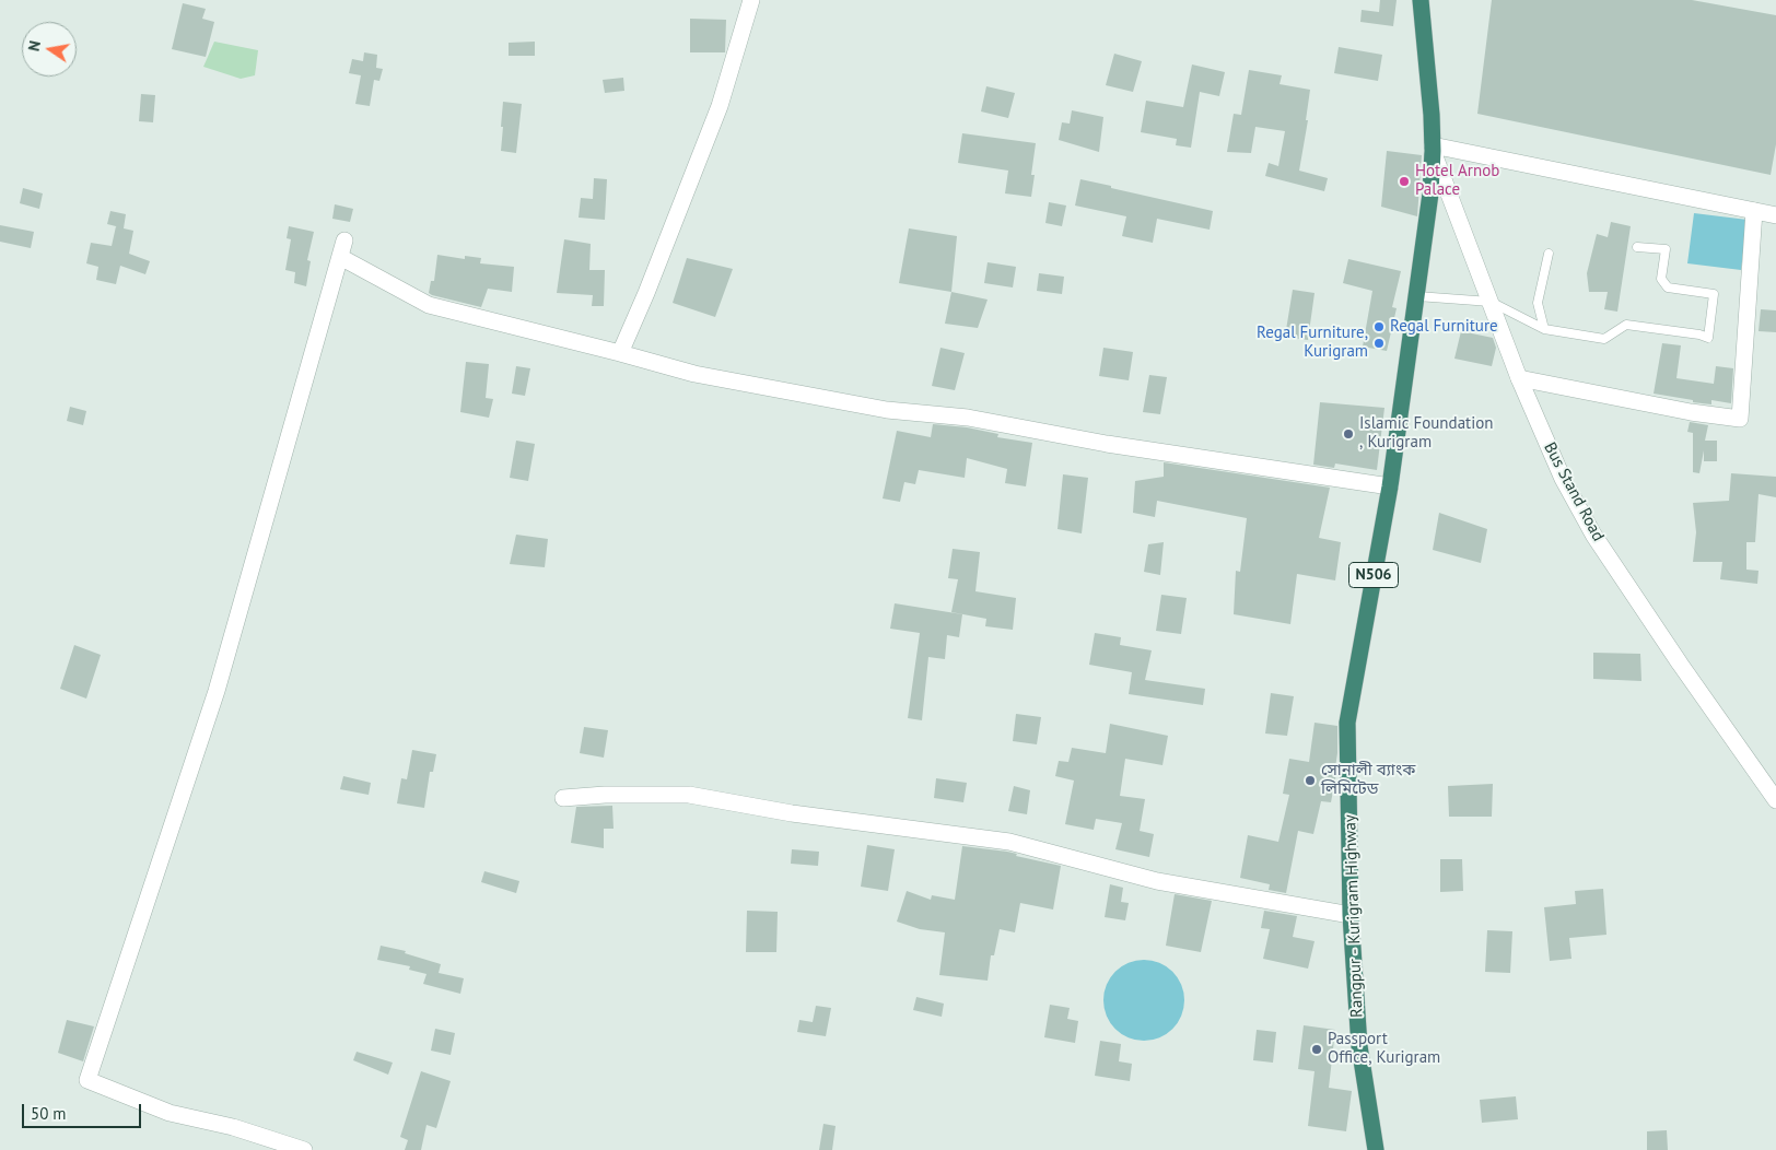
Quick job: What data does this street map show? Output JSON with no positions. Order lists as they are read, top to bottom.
{
  "streets": {
    "highway": ["N506", "Rangpur - Kurigram Highway"],
    "street": ["Bus Stand Road"]
  },
  "crossings": [
    ["Bus Stand Road", "Rangpur - Kurigram Highway"]
  ],
  "places": [
    "Hotel Arnob Palace",
    "Regal Furniture",
    "Regal Furniture, Kurigram",
    "Islamic Foundation , Kurigram",
    "সোনালী ব্যাংক লিমিটেড",
    "Passport Office, Kurigram"
  ],
  "scale_bar": "50 m",
  "north": "left"
}
